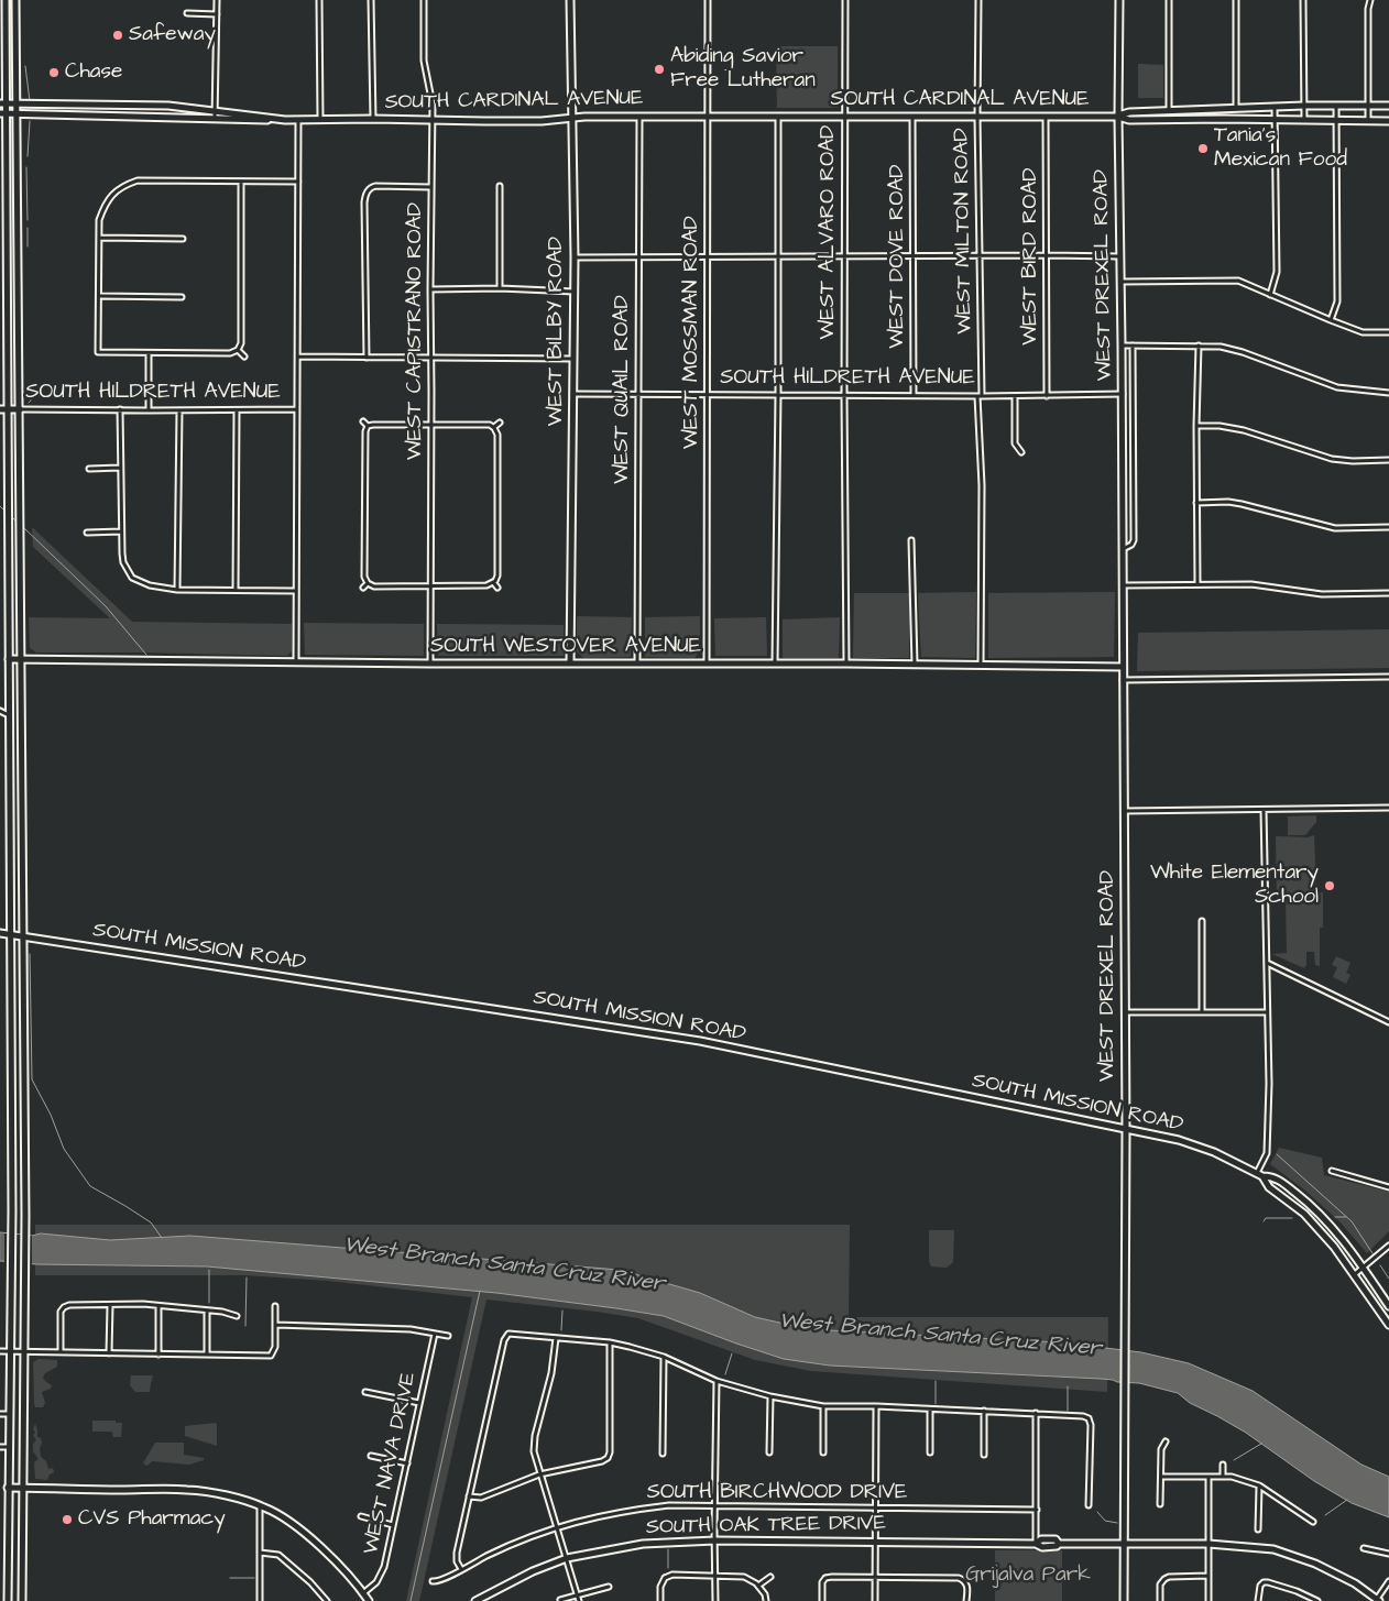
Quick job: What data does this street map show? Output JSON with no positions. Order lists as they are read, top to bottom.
{
  "streets": {
    "main road": [
      "SOUTH CARDINAL AVENUE",
      "WEST DREXEL ROAD",
      "WEST BILBY ROAD",
      "SOUTH HILDRETH AVENUE",
      "SOUTH WESTOVER AVENUE",
      "SOUTH MISSION ROAD",
      "SOUTH OAK TREE DRIVE"
    ],
    "street": [
      "WEST MILTON ROAD",
      "WEST ALVARO ROAD",
      "WEST DOVE ROAD",
      "WEST BIRD ROAD",
      "WEST CAPISTRANO ROAD",
      "WEST MOSSMAN ROAD",
      "WEST QUAIL ROAD",
      "WEST NAVA DRIVE",
      "SOUTH BIRCHWOOD DRIVE"
    ]
  },
  "crossings": [
    ["SOUTH CARDINAL AVENUE", "WEST MILTON ROAD"],
    ["SOUTH CARDINAL AVENUE", "WEST ALVARO ROAD"],
    ["SOUTH CARDINAL AVENUE", "WEST DOVE ROAD"],
    ["SOUTH CARDINAL AVENUE", "WEST BIRD ROAD"],
    ["SOUTH CARDINAL AVENUE", "WEST DREXEL ROAD"],
    ["SOUTH CARDINAL AVENUE", "WEST CAPISTRANO ROAD"],
    ["SOUTH CARDINAL AVENUE", "WEST BILBY ROAD"],
    ["SOUTH CARDINAL AVENUE", "WEST MOSSMAN ROAD"],
    ["SOUTH CARDINAL AVENUE", "WEST QUAIL ROAD"],
    ["WEST MILTON ROAD", "SOUTH HILDRETH AVENUE"],
    ["WEST MILTON ROAD", "SOUTH WESTOVER AVENUE"],
    ["WEST ALVARO ROAD", "SOUTH HILDRETH AVENUE"],
    ["WEST ALVARO ROAD", "SOUTH WESTOVER AVENUE"],
    ["WEST DOVE ROAD", "SOUTH HILDRETH AVENUE"],
    ["WEST BIRD ROAD", "SOUTH HILDRETH AVENUE"],
    ["WEST DREXEL ROAD", "SOUTH HILDRETH AVENUE"],
    ["WEST DREXEL ROAD", "SOUTH WESTOVER AVENUE"],
    ["WEST DREXEL ROAD", "SOUTH MISSION ROAD"],
    ["WEST DREXEL ROAD", "SOUTH OAK TREE DRIVE"],
    ["WEST CAPISTRANO ROAD", "SOUTH HILDRETH AVENUE"],
    ["WEST CAPISTRANO ROAD", "SOUTH WESTOVER AVENUE"],
    ["WEST BILBY ROAD", "SOUTH HILDRETH AVENUE"],
    ["WEST BILBY ROAD", "SOUTH WESTOVER AVENUE"],
    ["WEST MOSSMAN ROAD", "SOUTH HILDRETH AVENUE"],
    ["WEST MOSSMAN ROAD", "SOUTH WESTOVER AVENUE"],
    ["SOUTH HILDRETH AVENUE", "WEST QUAIL ROAD"],
    ["WEST QUAIL ROAD", "SOUTH WESTOVER AVENUE"]
  ],
  "water": ["West Branch Santa Cruz River"],
  "parks": ["Grijalva Park"],
  "places": [
    "Safeway",
    "Abiding Savior Free Lutheran",
    "Chase",
    "Tania's Mexican Food",
    "White Elementary School",
    "CVS Pharmacy"
  ]
}
